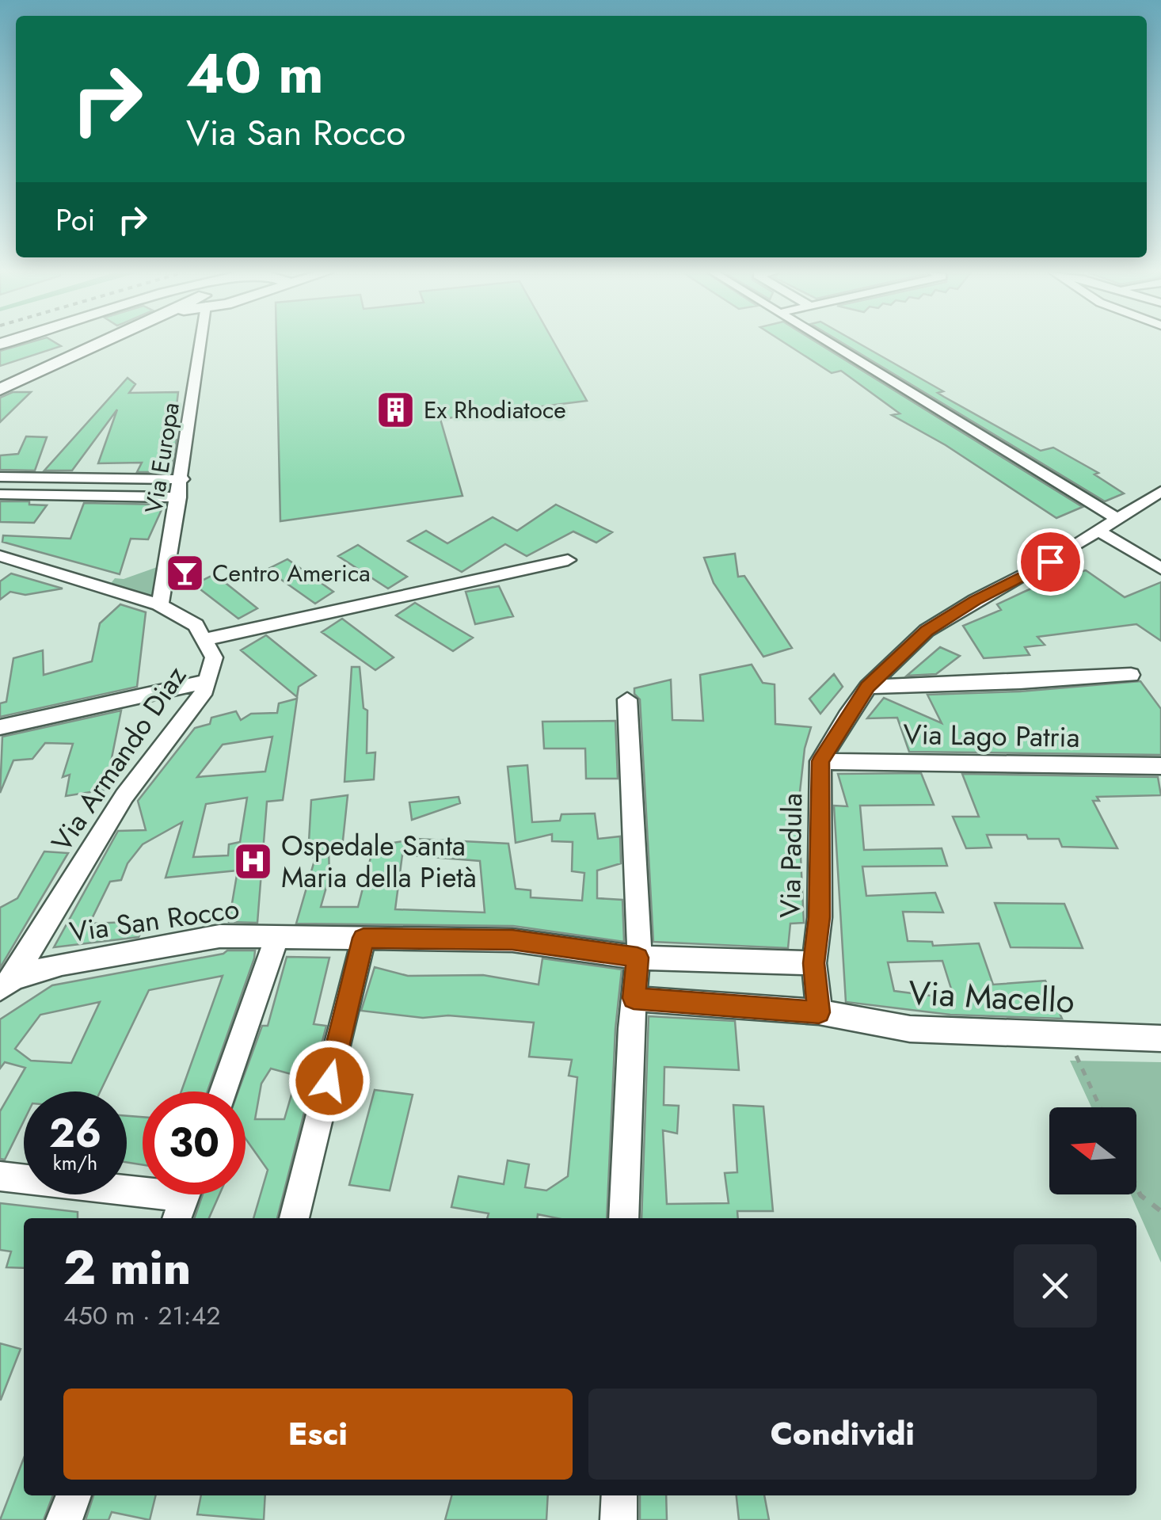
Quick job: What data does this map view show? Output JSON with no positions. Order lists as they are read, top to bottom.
{
  "streets": {
    "street": [
      "Via Europa",
      "Via Lago Patria",
      "Via Armando Diaz",
      "Via Padula",
      "Via San Rocco",
      "Via Macello"
    ]
  },
  "crossings": [
    ["Via Europa", "Via Armando Diaz"],
    ["Via Lago Patria", "Via Padula"],
    ["Via Armando Diaz", "Via San Rocco"],
    ["Via Padula", "Via San Rocco"],
    ["Via Padula", "Via Macello"]
  ],
  "places": {
    "building": ["Ex Rhodiatoce"],
    "bar": ["Centro America"],
    "hospital": ["Ospedale Santa Maria della Pietà"]
  },
  "north": "left",
  "page": {
    "turn": ["40 m", "Via San Rocco"],
    "then": "Poi",
    "speed": "26 km/h",
    "limit": "30",
    "heading": ["2 min", "450 m · 21:42"],
    "buttons": ["Esci", "Condividi"]
  }
}
